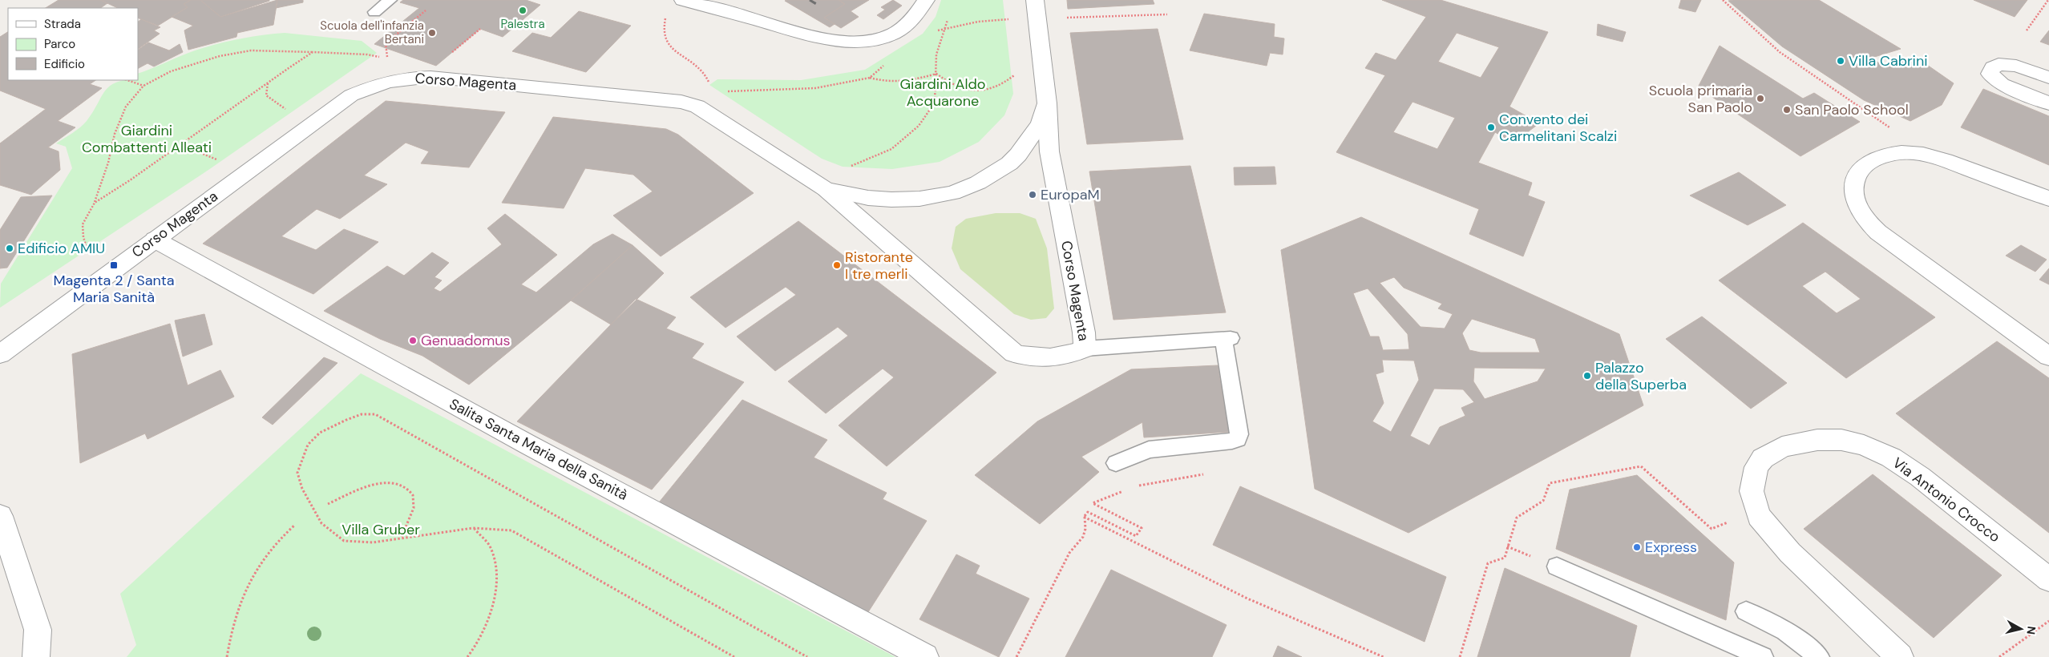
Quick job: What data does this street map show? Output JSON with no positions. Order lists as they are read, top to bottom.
{
  "streets": {
    "street": ["Corso Magenta", "Salita Santa Maria della Sanità", "Via Antonio Crocco"]
  },
  "crossings": [
    ["Corso Magenta", "Salita Santa Maria della Sanità"]
  ],
  "parks": ["Giardini Aldo Acquarone", "Giardini Combattenti Alleati", "Villa Gruber"],
  "places": {
    "other": [
      "Palestra",
      "Scuola dell'infanzia Bertani",
      "Villa Cabrini",
      "Scuola primaria San Paolo",
      "San Paolo School",
      "Convento dei Carmelitani Scalzi",
      "EuropaM",
      "Edificio AMIU",
      "Ristorante I tre merli",
      "Genuadomus",
      "Palazzo della Superba",
      "Express"
    ],
    "transit": ["Magenta 2 / Santa Maria Sanità"]
  },
  "legend": ["Strada", "Parco", "Edificio"],
  "north": "right"
}
